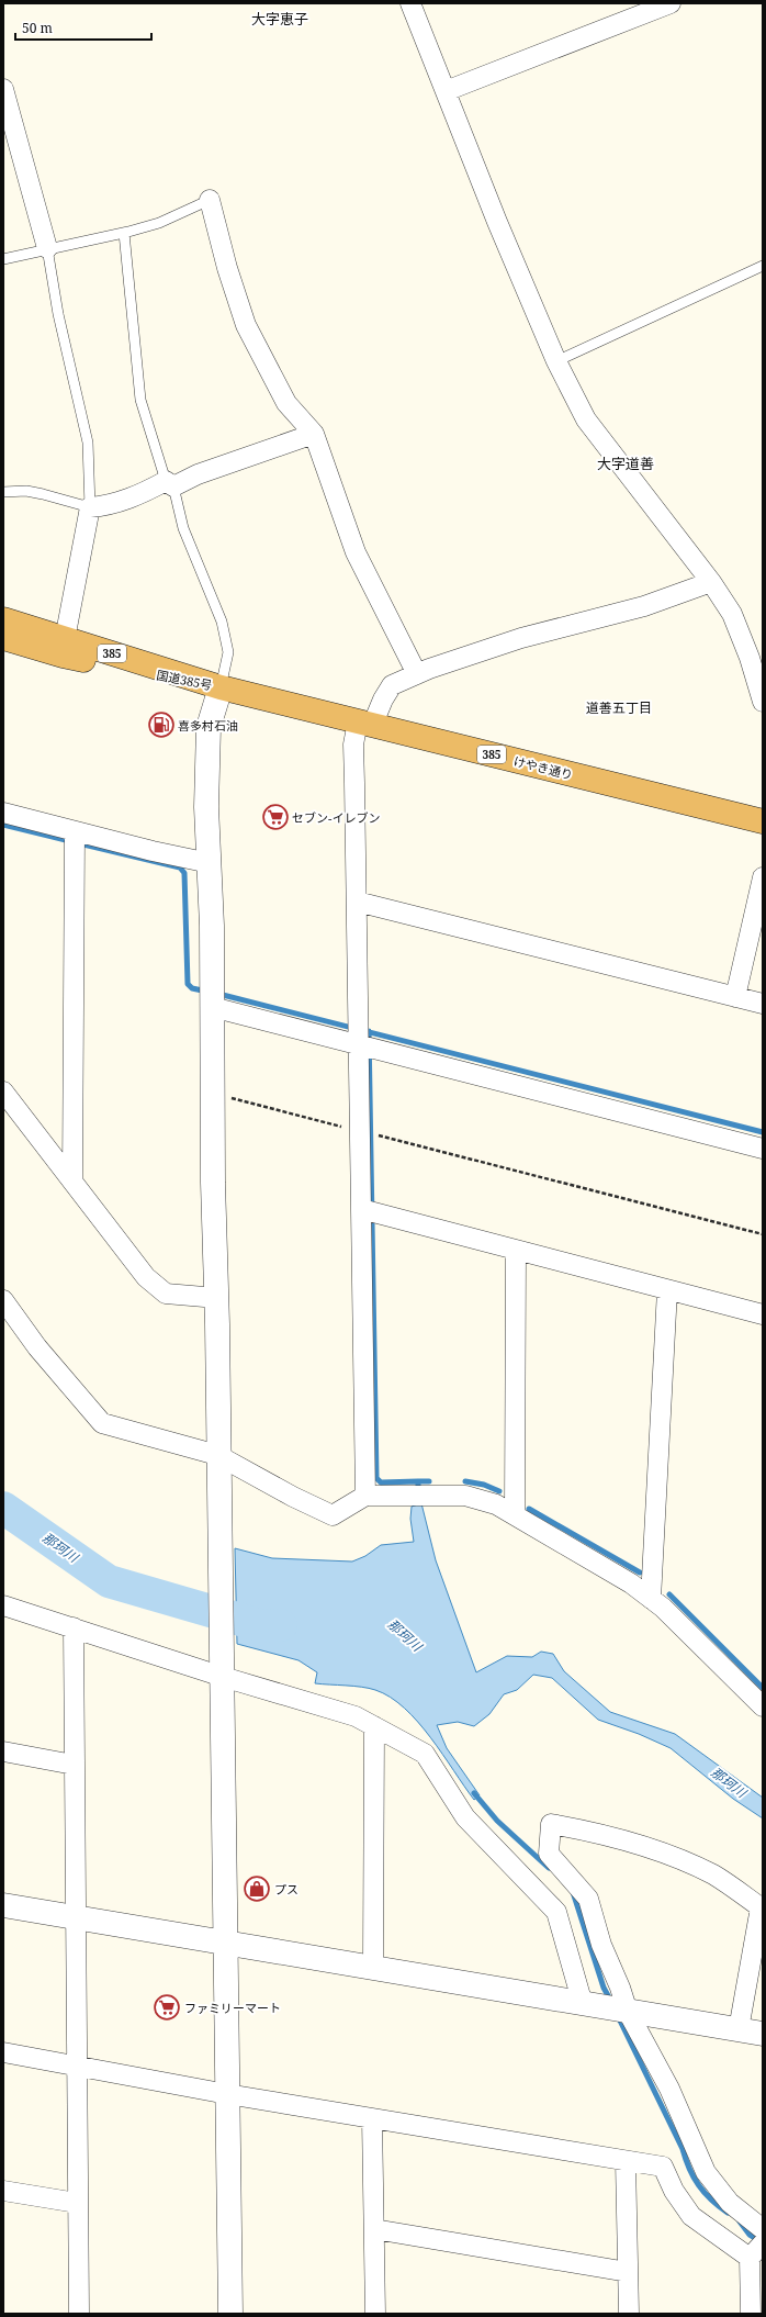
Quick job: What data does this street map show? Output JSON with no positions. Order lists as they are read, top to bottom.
{
  "streets": {
    "highway": ["385", "国道385号", "けやき通り"]
  },
  "crossings": [
    ["国道385号", "けやき通り"]
  ],
  "districts": ["大字恵子", "大字道善", "道善五丁目"],
  "water": ["那珂川"],
  "places": {
    "fuel station": ["喜多村石油"],
    "supermarket": ["セブン-イレブン", "ファミリーマート"],
    "shop": ["プス"]
  },
  "scale_bar": "50 m"
}
